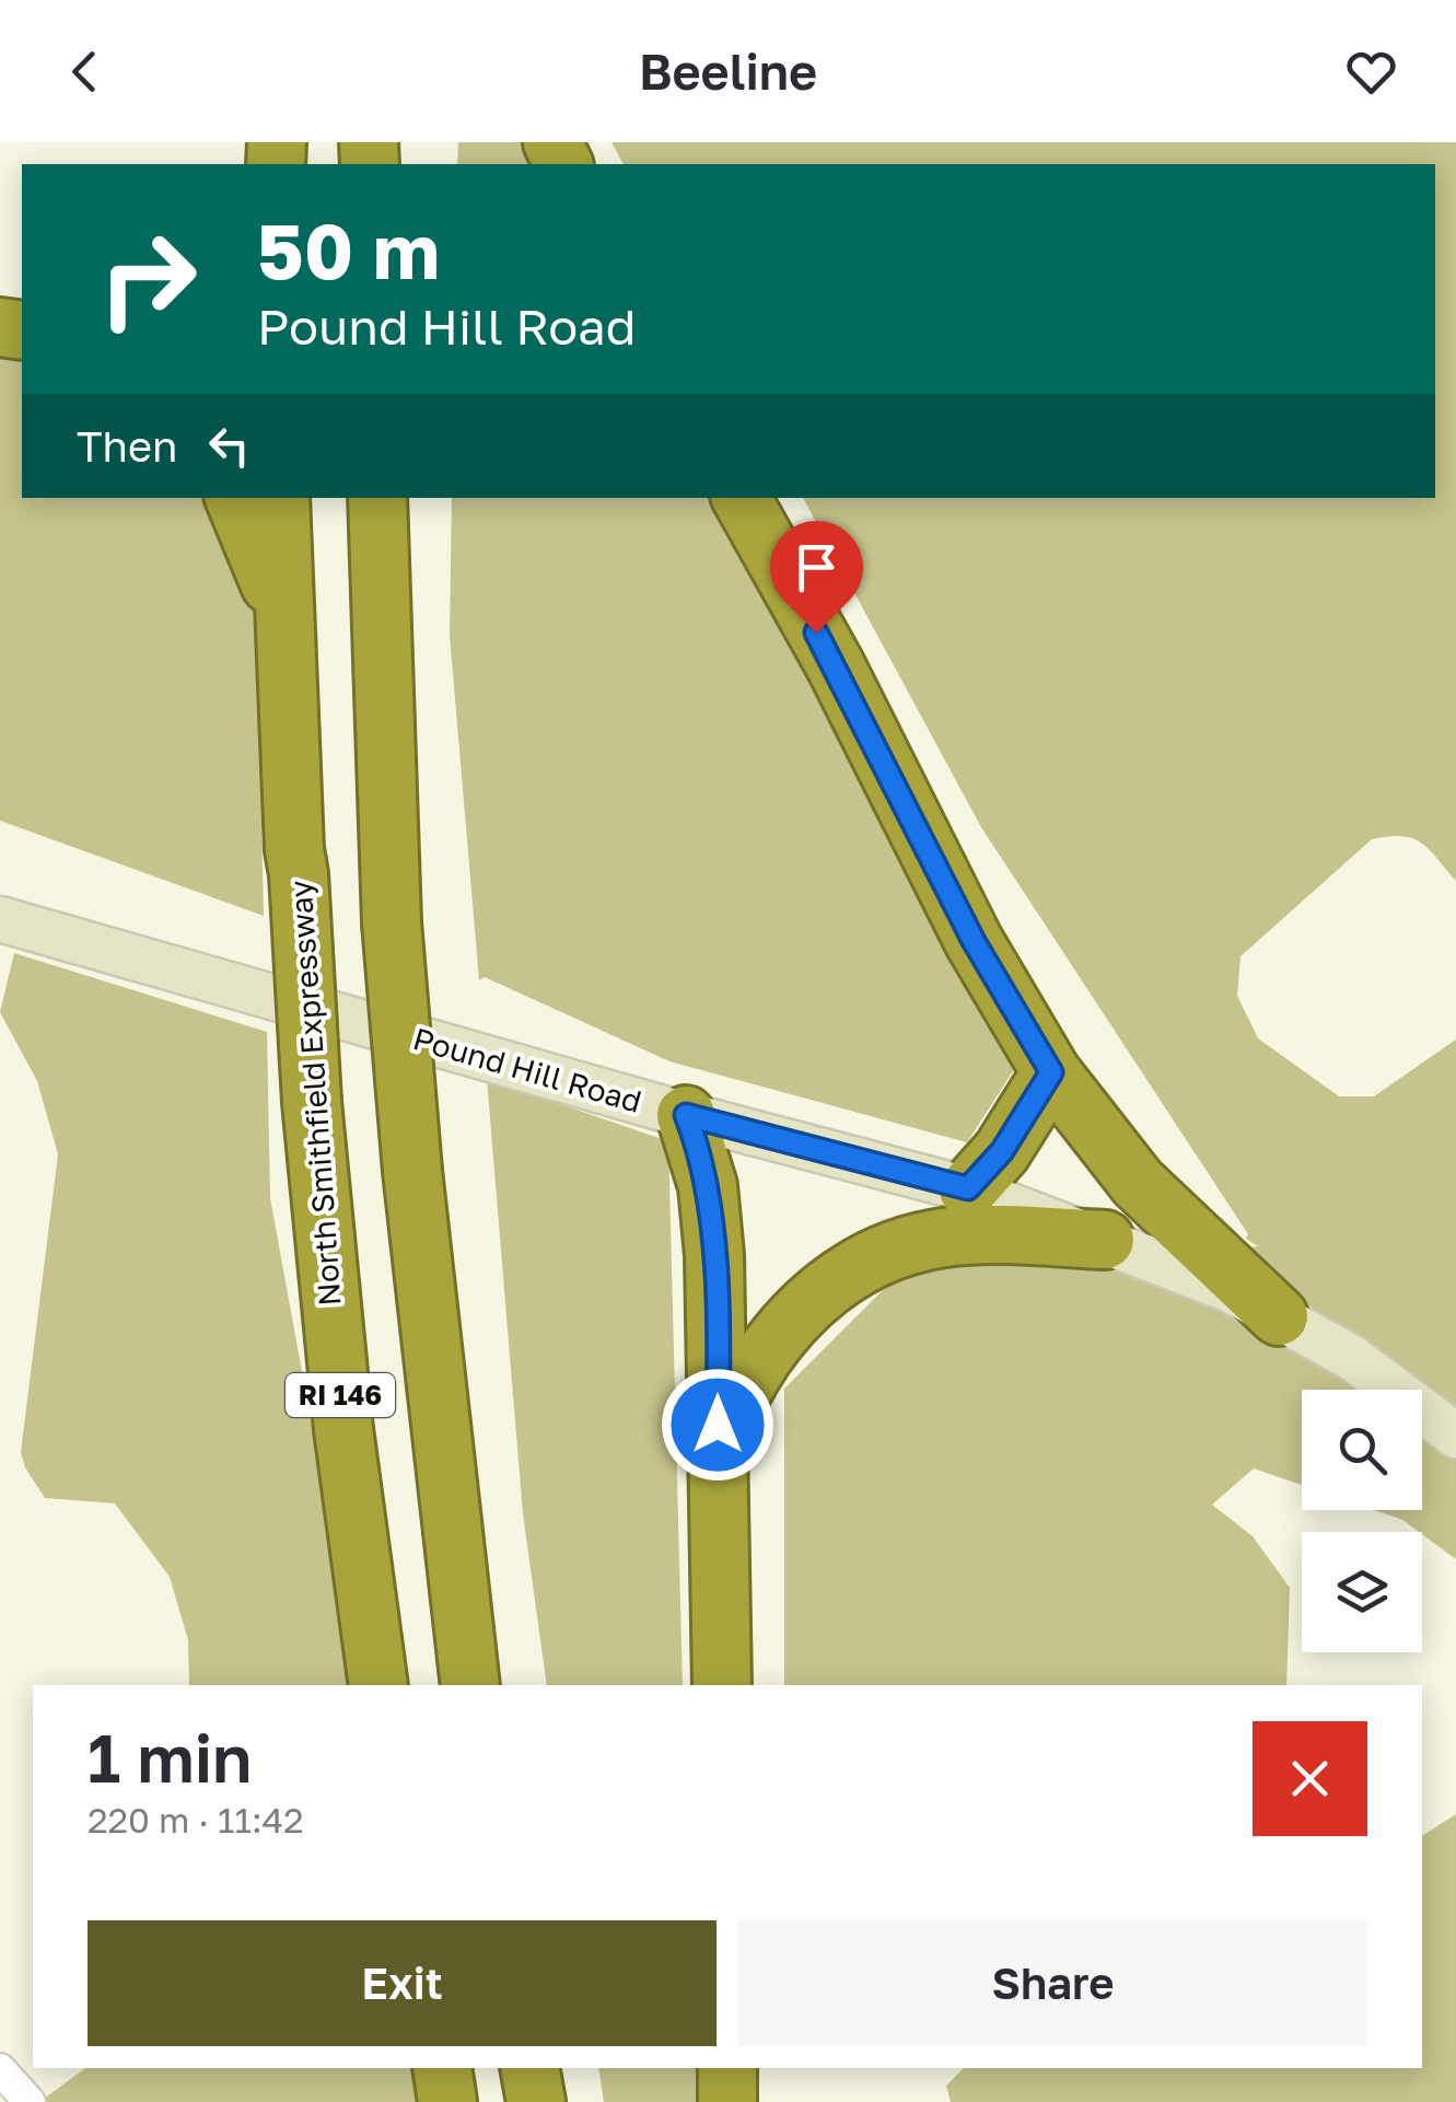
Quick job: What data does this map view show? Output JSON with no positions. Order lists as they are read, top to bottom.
{
  "streets": {
    "highway": ["North Smithfield Expressway", "RI 146"],
    "street": ["Pound Hill Road"]
  },
  "page": {
    "header": "Beeline",
    "turn": ["50 m", "Pound Hill Road"],
    "then": "Then",
    "heading": ["1 min", "220 m · 11:42"],
    "buttons": ["Exit", "Share"]
  }
}
